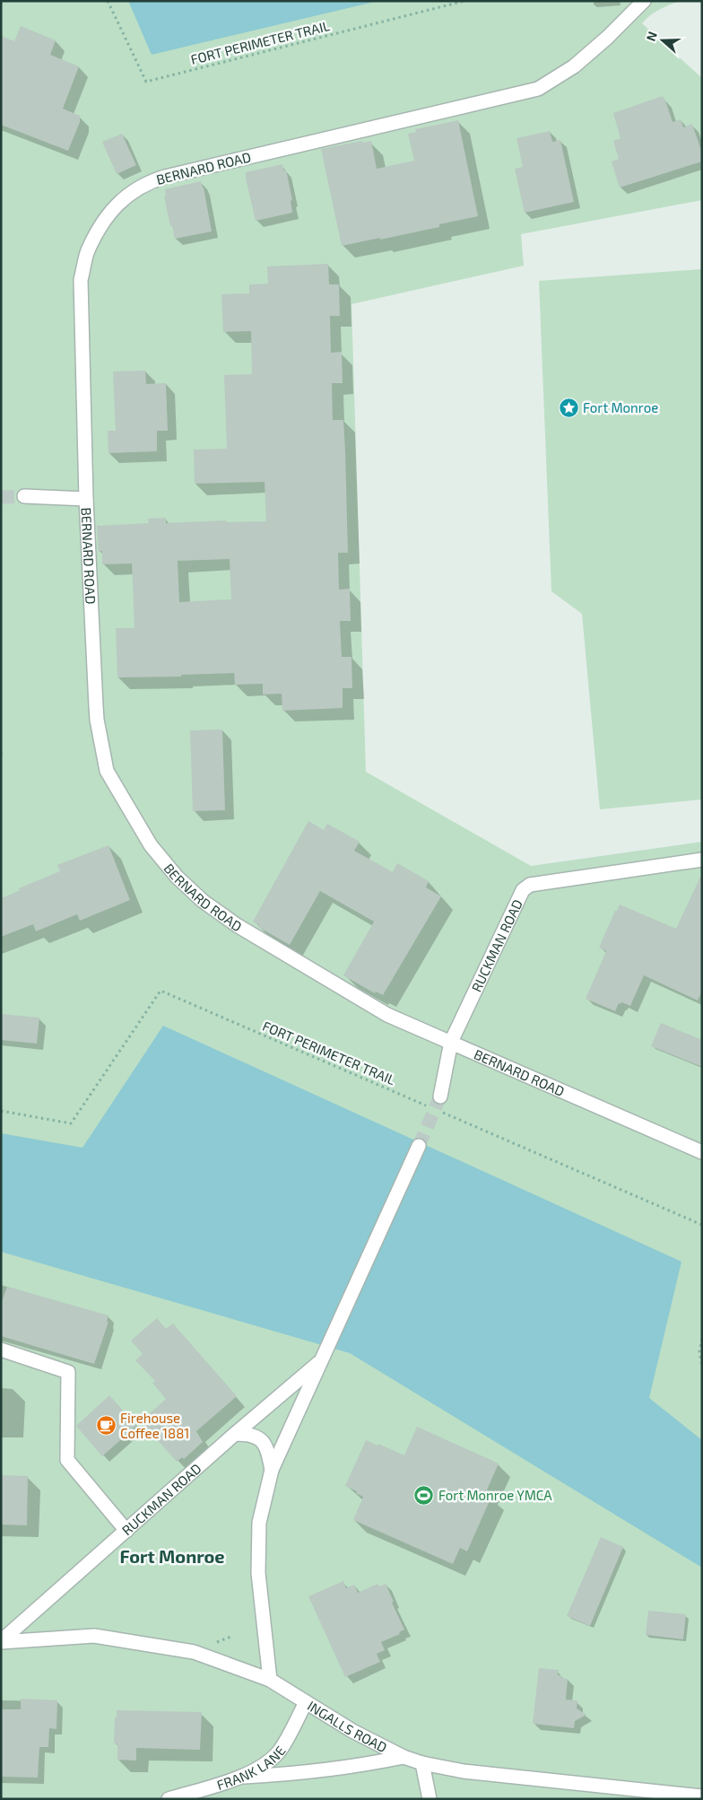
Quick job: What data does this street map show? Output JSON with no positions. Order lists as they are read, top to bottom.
{
  "streets": {
    "street": [
      "BERNARD ROAD",
      "RUCKMAN ROAD",
      "INGALLS ROAD",
      "FRANK LANE"
    ],
    "path": ["FORT PERIMETER TRAIL"]
  },
  "crossings": [
    ["BERNARD ROAD", "RUCKMAN ROAD"],
    ["RUCKMAN ROAD", "INGALLS ROAD"],
    ["INGALLS ROAD", "FRANK LANE"]
  ],
  "districts": ["Fort Monroe"],
  "places": {
    "place": ["Fort Monroe"],
    "cafe": ["Firehouse Coffee 1881"],
    "sports": ["Fort Monroe YMCA"]
  },
  "north": "left"
}
